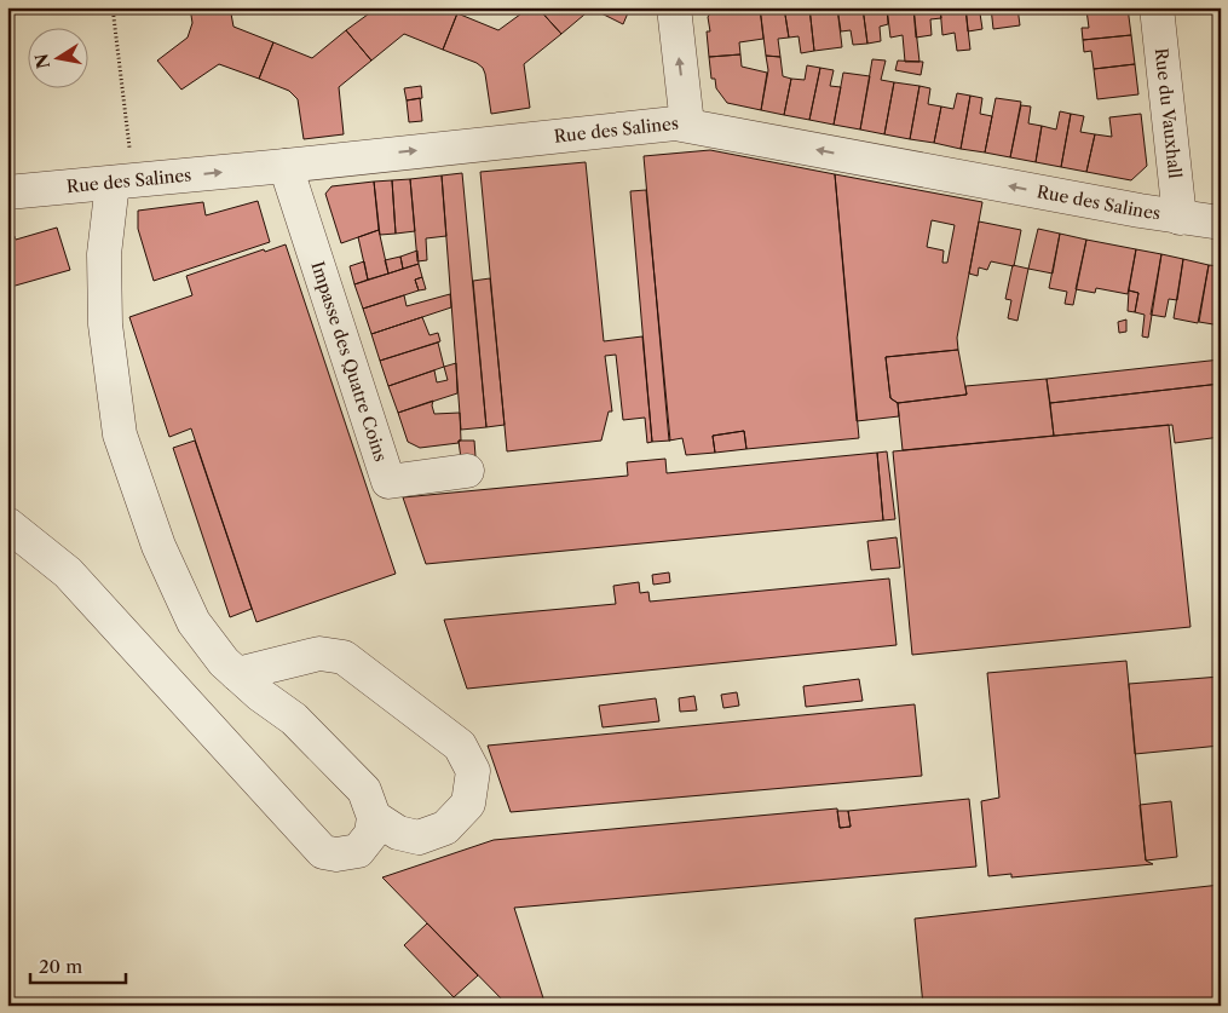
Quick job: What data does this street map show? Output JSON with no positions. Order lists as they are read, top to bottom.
{
  "streets": {
    "street": ["Rue du Vauxhall", "Rue des Salines", "Impasse des Quatre Coins"]
  },
  "crossings": [
    ["Rue du Vauxhall", "Rue des Salines"],
    ["Rue des Salines", "Impasse des Quatre Coins"]
  ],
  "scale_bar": "20 m",
  "north": "left"
}
